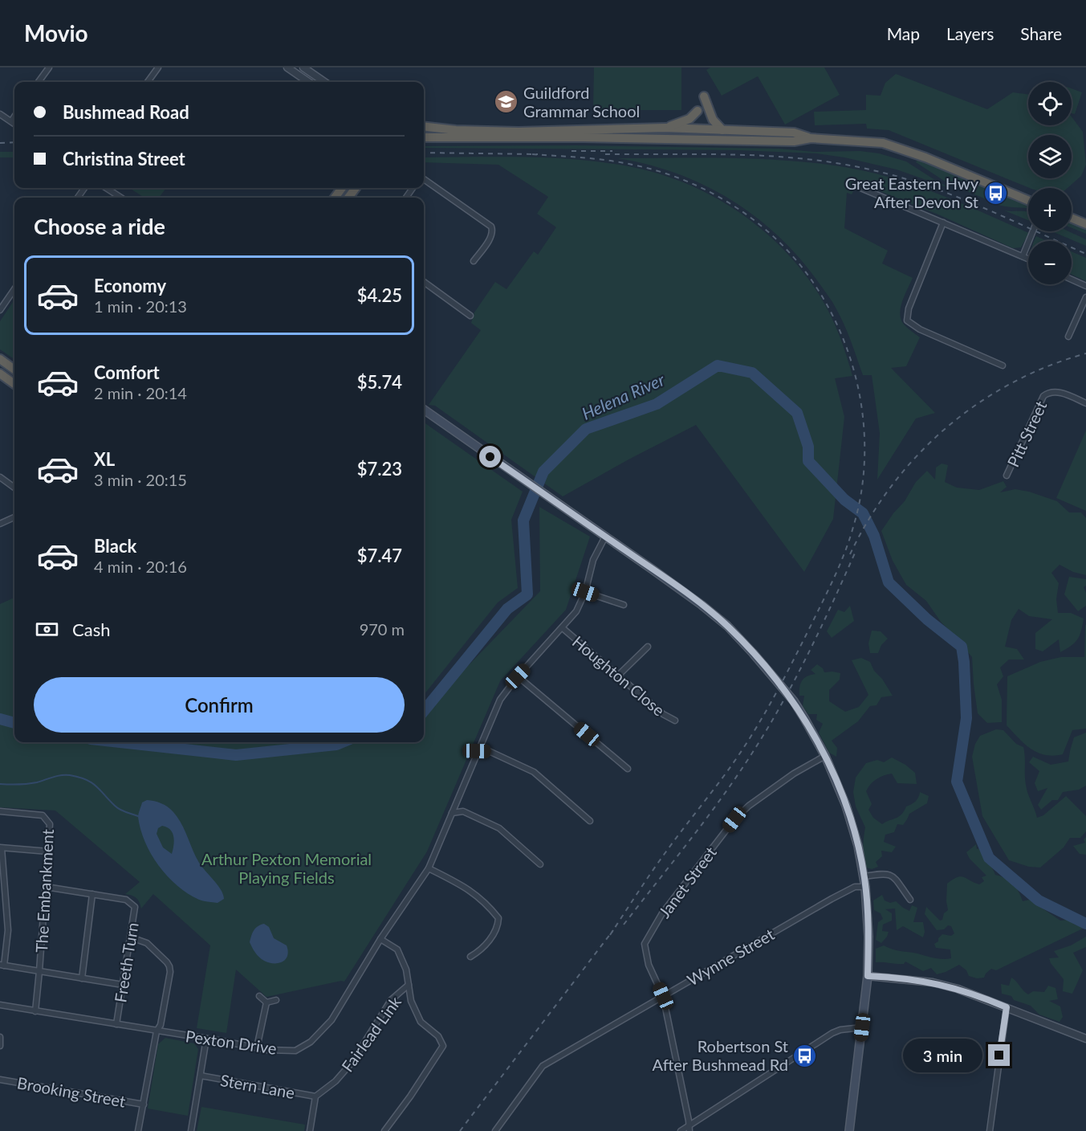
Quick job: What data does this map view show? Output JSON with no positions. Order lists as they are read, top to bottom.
{
  "streets": {
    "street": [
      "Pitt Street",
      "Houghton Close",
      "Janet Street",
      "The Embankment",
      "Wynne Street",
      "Freeth Turn",
      "Fairlead Link",
      "Pexton Drive",
      "Stern Lane",
      "Brooking Street"
    ]
  },
  "crossings": [
    ["Houghton Close", "Pexton Drive"],
    ["Janet Street", "Wynne Street"],
    ["The Embankment", "Freeth Turn"],
    ["The Embankment", "Pexton Drive"],
    ["Freeth Turn", "Pexton Drive"],
    ["Fairlead Link", "Stern Lane"]
  ],
  "water": ["Helena River"],
  "parks": ["Arthur Pexton Memorial Playing Fields"],
  "places": {
    "school or university": ["Guildford Grammar School"],
    "bus stop": ["Great Eastern Hwy After Devon St", "Robertson St After Bushmead Rd"]
  },
  "page": {
    "header": "Movio",
    "nav": ["Map", "Layers", "Share"],
    "map_buttons": ["+", "−"],
    "banner": ["Bushmead Road", "Christina Street"],
    "heading": "Choose a ride",
    "list": [
      {
        "name": "Economy",
        "note": "1 min · 20:13",
        "value": "$4.25"
      },
      {
        "name": "Comfort",
        "note": "2 min · 20:14",
        "value": "$5.74"
      },
      {
        "name": "XL",
        "note": "3 min · 20:15",
        "value": "$7.23"
      },
      {
        "name": "Black",
        "note": "4 min · 20:16",
        "value": "$7.47"
      }
    ],
    "pay": ["Cash", "970 m"],
    "buttons": "Confirm",
    "bubble": "3 min"
  }
}
